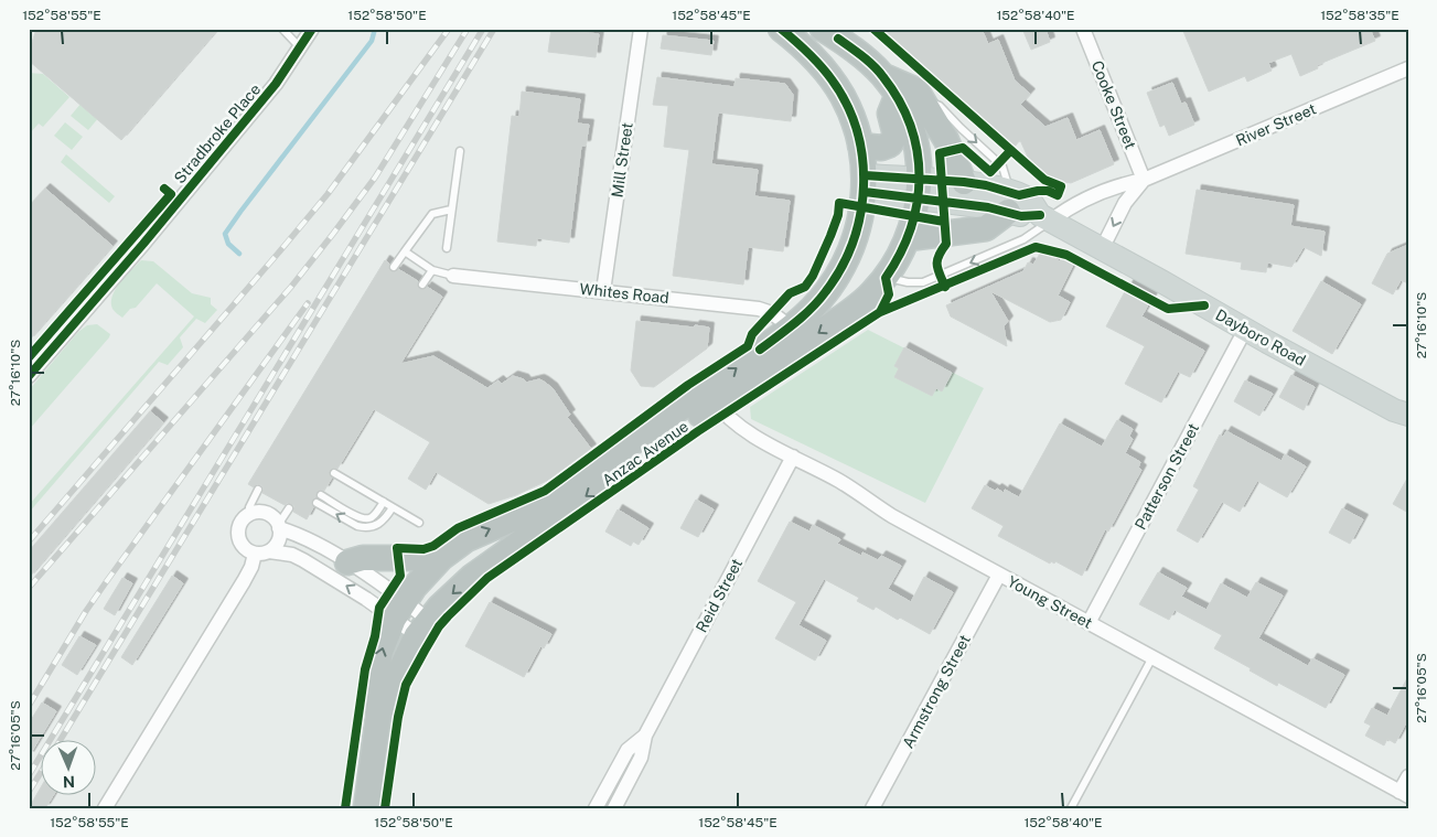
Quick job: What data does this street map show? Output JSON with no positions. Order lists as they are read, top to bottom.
{
  "streets": {
    "highway": ["Anzac Avenue"],
    "main road": ["Dayboro Road"],
    "street": [
      "Cooke Street",
      "River Street",
      "Stradbroke Place",
      "Mill Street",
      "Whites Road",
      "Patterson Street",
      "Reid Street",
      "Young Street",
      "Armstrong Street"
    ]
  },
  "crossings": [
    ["Cooke Street", "River Street"],
    ["River Street", "Dayboro Road"],
    ["Mill Street", "Whites Road"],
    ["Whites Road", "Anzac Avenue"],
    ["Dayboro Road", "Anzac Avenue"],
    ["Dayboro Road", "Patterson Street"],
    ["Anzac Avenue", "Young Street"],
    ["Patterson Street", "Young Street"],
    ["Reid Street", "Young Street"],
    ["Young Street", "Armstrong Street"]
  ],
  "north": "bottom",
  "coordinates": [
    "152°58'55\"E",
    "152°58'50\"E",
    "152°58'45\"E",
    "152°58'40\"E",
    "152°58'35\"E",
    "27°16'10\"S",
    "27°16'05\"S"
  ]
}
